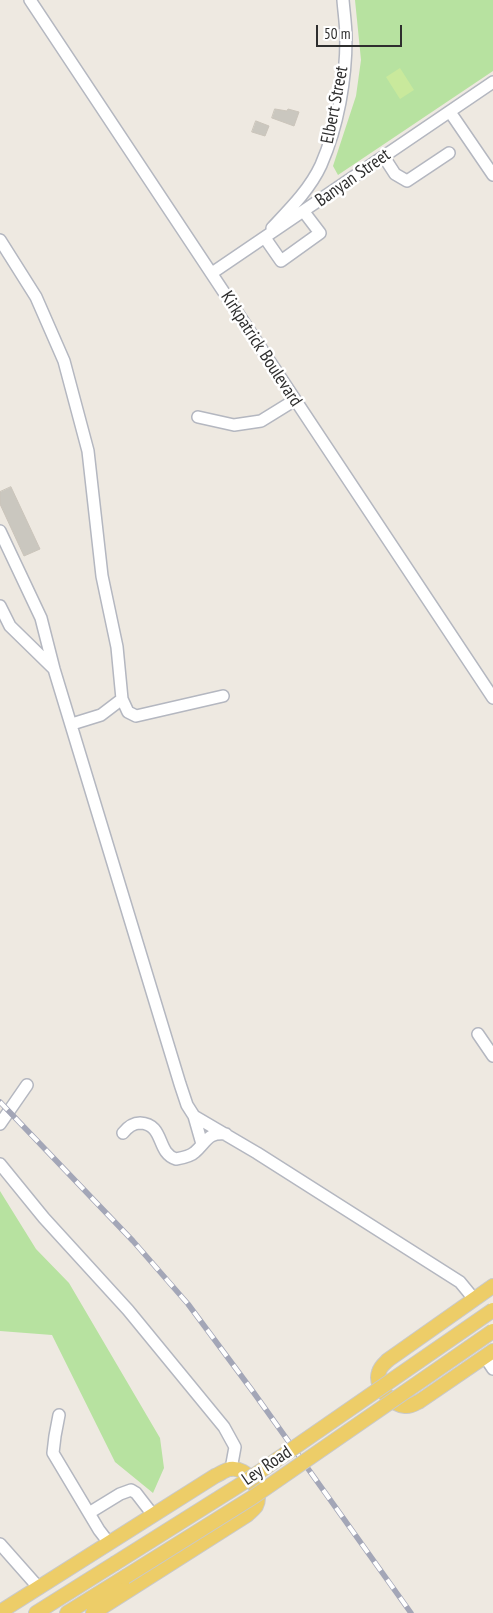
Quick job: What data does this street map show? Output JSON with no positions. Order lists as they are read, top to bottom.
{
  "streets": {
    "main road": ["Ley Road"],
    "street": ["Elbert Street", "Banyan Street", "Kirkpatrick Boulevard"]
  },
  "crossings": [
    ["Elbert Street", "Banyan Street"],
    ["Banyan Street", "Kirkpatrick Boulevard"]
  ],
  "scale_bar": "50 m"
}
